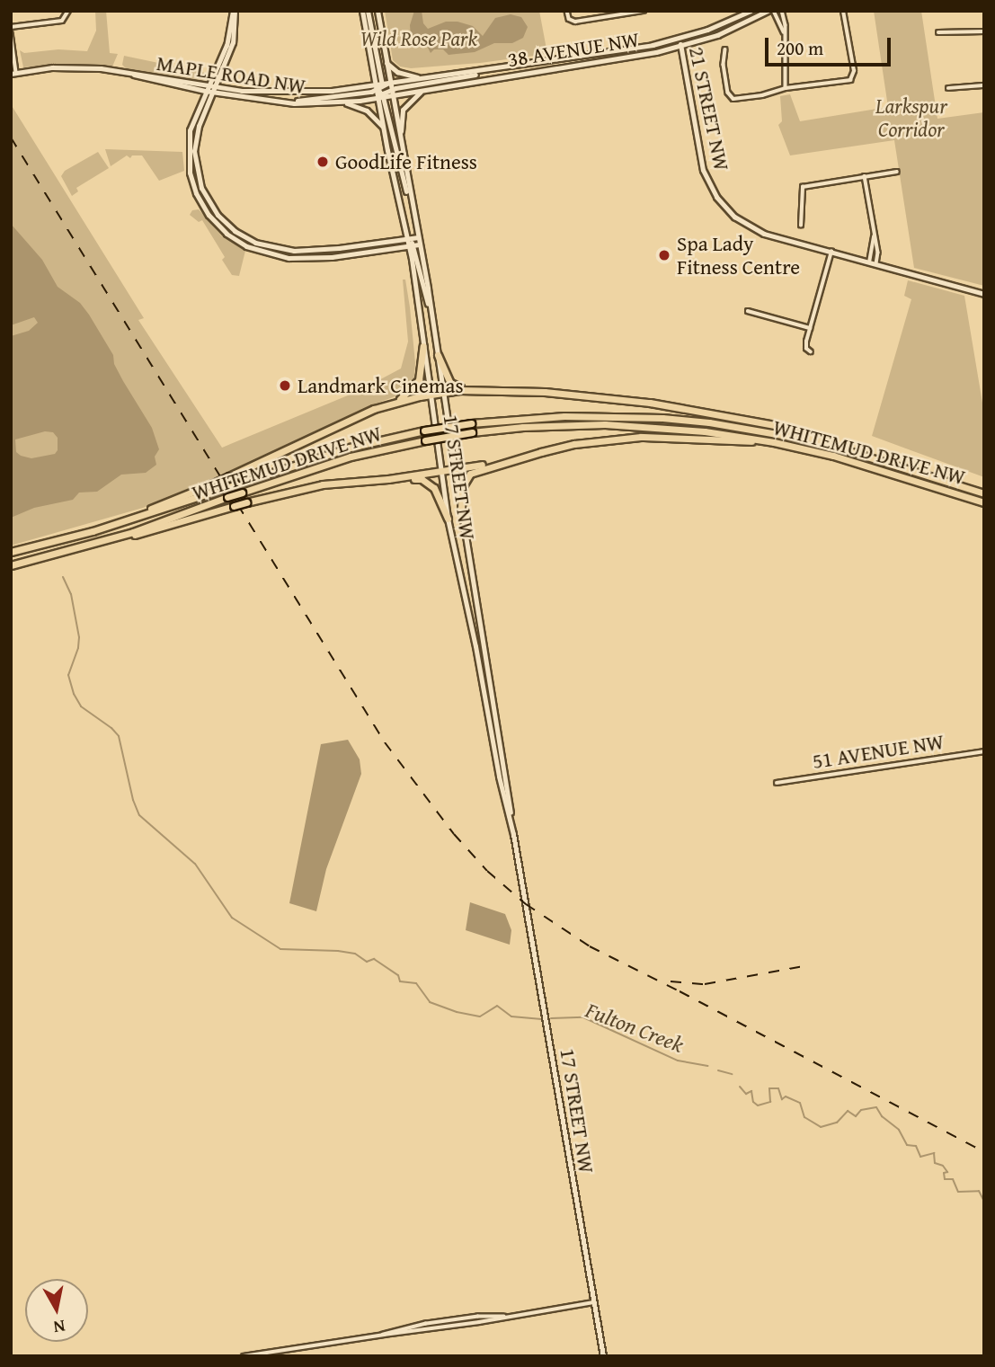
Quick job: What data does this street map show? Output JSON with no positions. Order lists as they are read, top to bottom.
{
  "streets": {
    "highway": ["WHITEMUD DRIVE NW"],
    "main road": [
      "38 AVENUE NW",
      "MAPLE ROAD NW",
      "21 STREET NW",
      "17 STREET NW"
    ],
    "street": ["51 AVENUE NW"]
  },
  "crossings": [
    ["38 AVENUE NW", "MAPLE ROAD NW"],
    ["38 AVENUE NW", "21 STREET NW"],
    ["38 AVENUE NW", "17 STREET NW"],
    ["MAPLE ROAD NW", "17 STREET NW"]
  ],
  "water": ["Fulton Creek"],
  "parks": ["Wild Rose Park", "Larkspur Corridor"],
  "places": ["GoodLife Fitness", "Spa Lady Fitness Centre", "Landmark Cinemas"],
  "scale_bar": "200 m",
  "north": "bottom"
}
